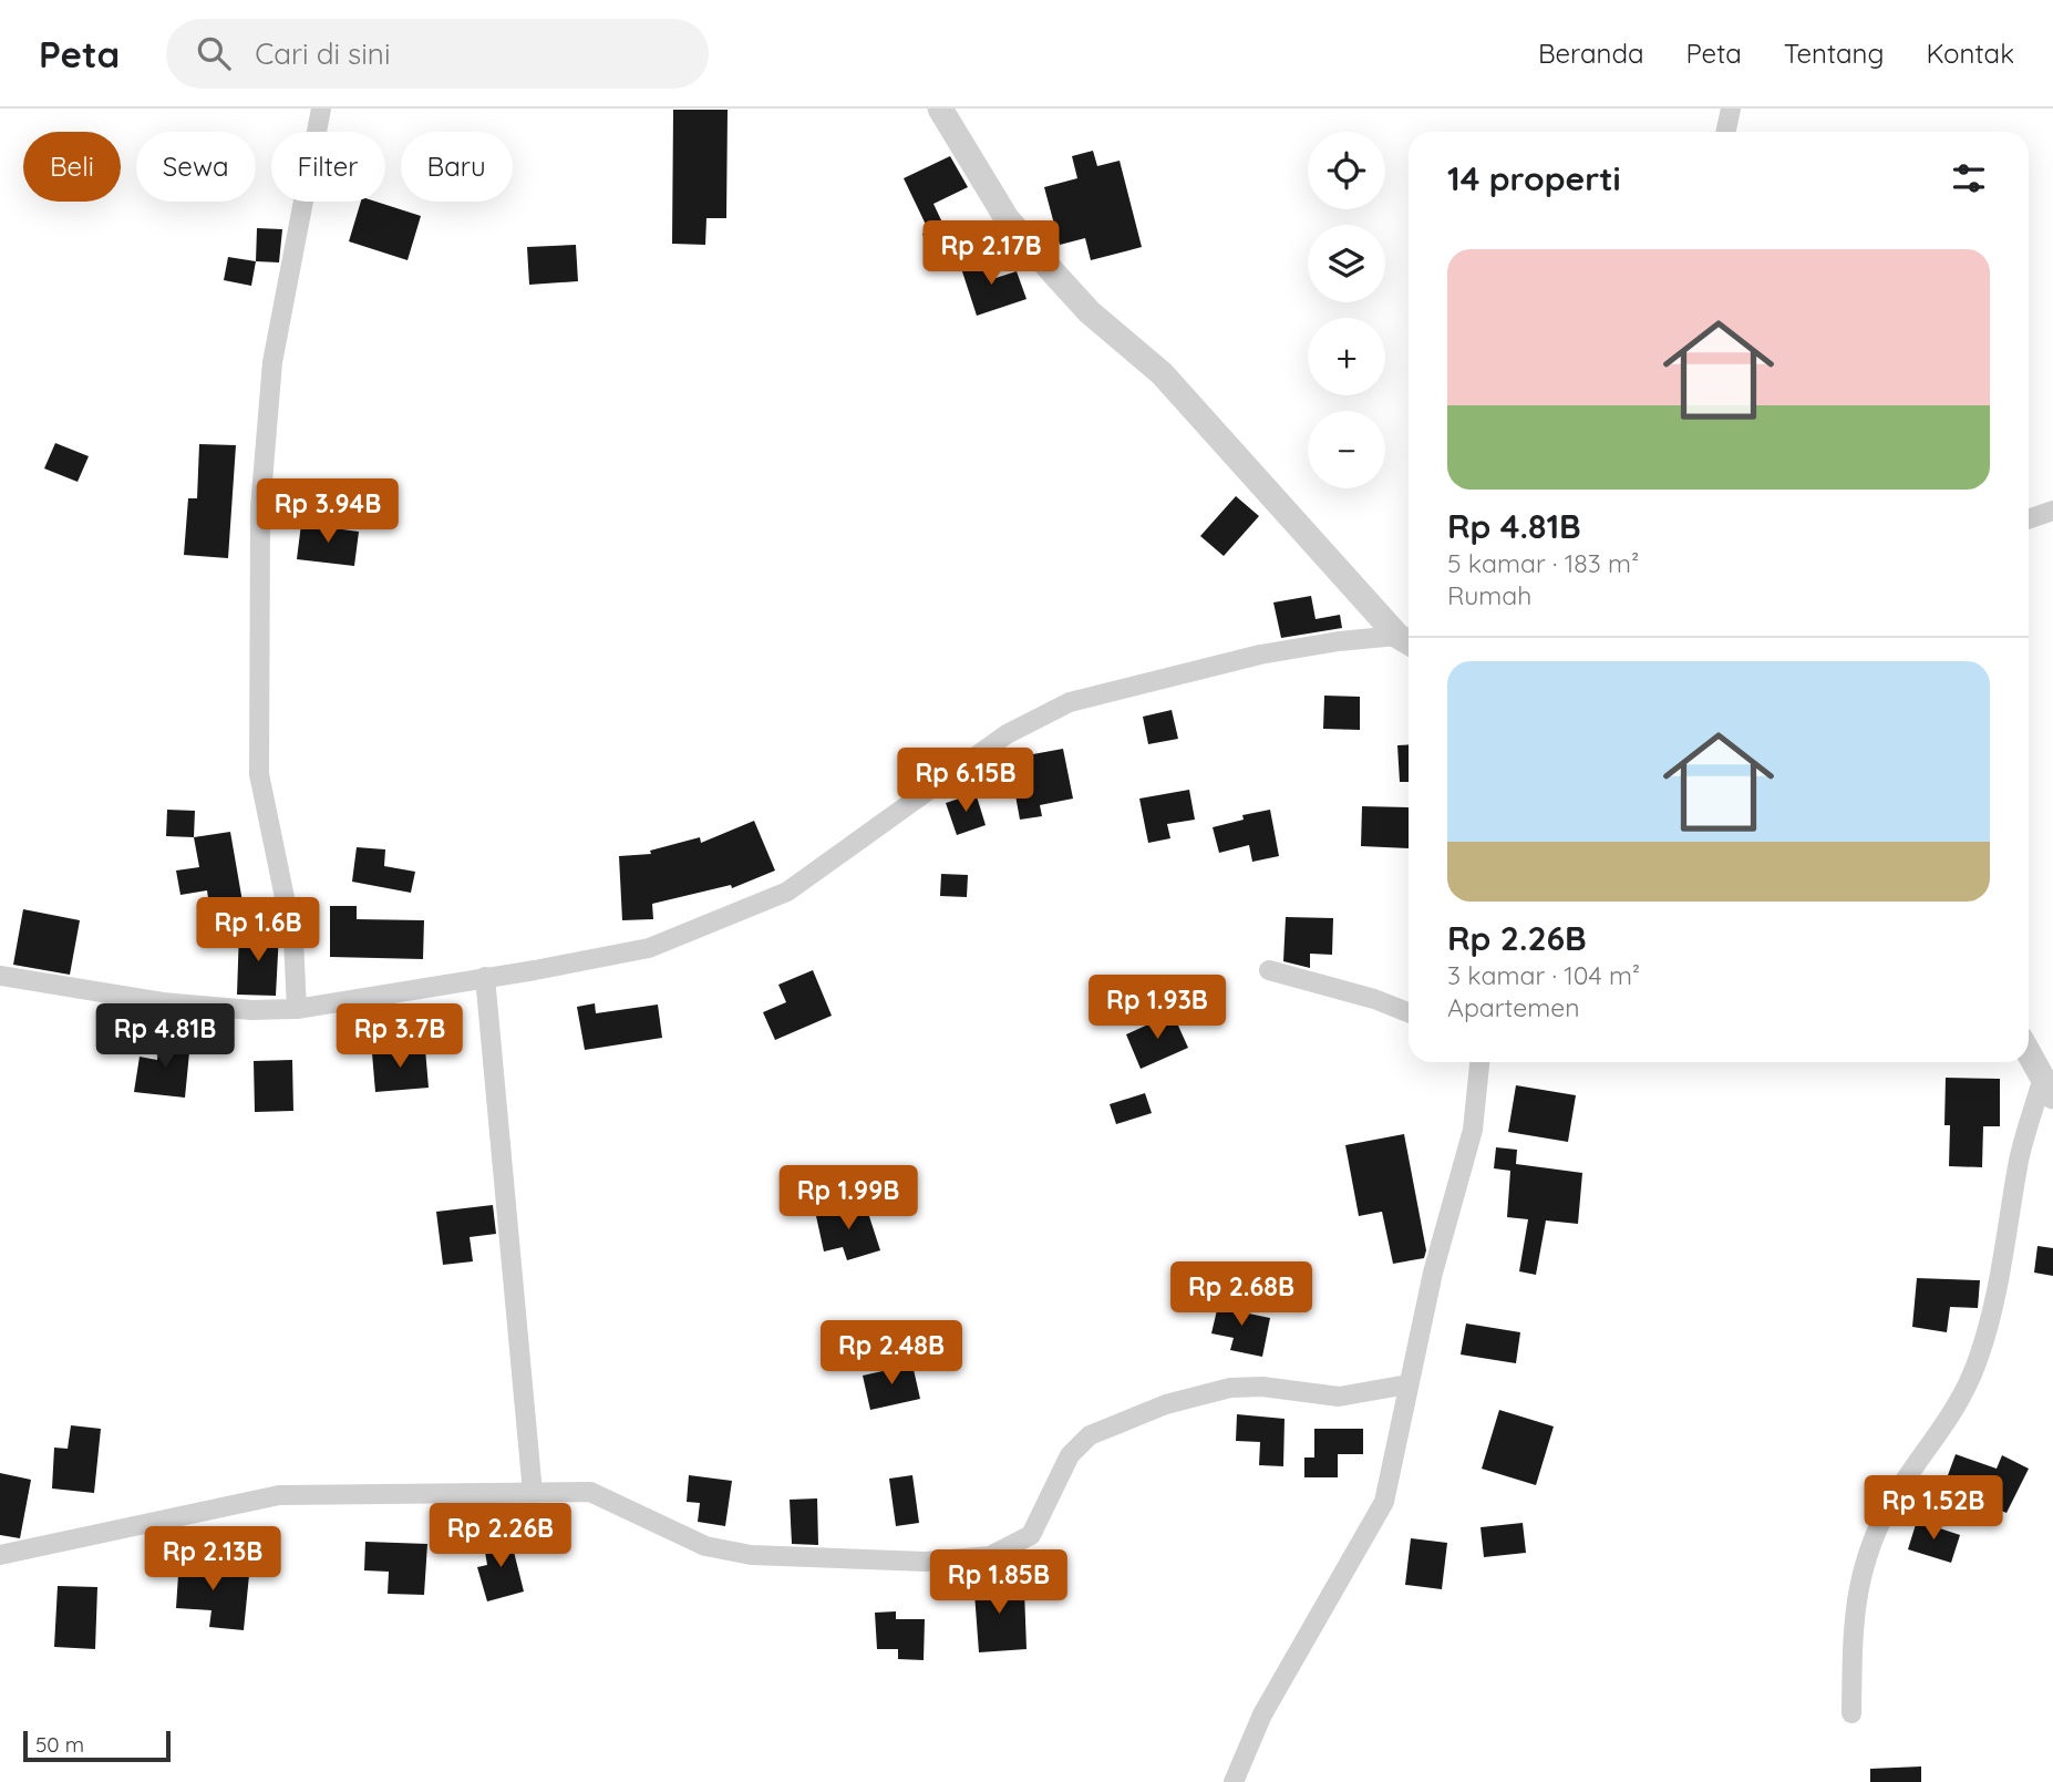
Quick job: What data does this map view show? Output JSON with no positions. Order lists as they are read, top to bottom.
{
  "scale_bar": "50 m",
  "page": {
    "header": "Peta",
    "search": "Cari di sini",
    "nav": [
      "Beranda",
      "Peta",
      "Tentang",
      "Kontak"
    ],
    "map_buttons": ["+", "−"],
    "chip": [
      "Beli",
      "Sewa",
      "Filter",
      "Baru"
    ],
    "heading": "14 properti",
    "price": [
      "Rp 2.17B",
      "Rp 3.94B",
      "Rp 6.15B",
      "Rp 1.6B",
      "Rp 1.93B",
      "Rp 4.81B",
      "Rp 3.7B",
      "Rp 1.99B",
      "Rp 2.68B",
      "Rp 2.48B",
      "Rp 1.52B",
      "Rp 2.26B",
      "Rp 2.13B",
      "Rp 1.85B"
    ],
    "list": [
      {
        "name": "Rp 4.81B",
        "note": "5 kamar · 183 m² · Rumah"
      },
      {
        "name": "Rp 2.26B",
        "note": "3 kamar · 104 m² · Apartemen"
      }
    ],
    "scale": "50 m"
  }
}
